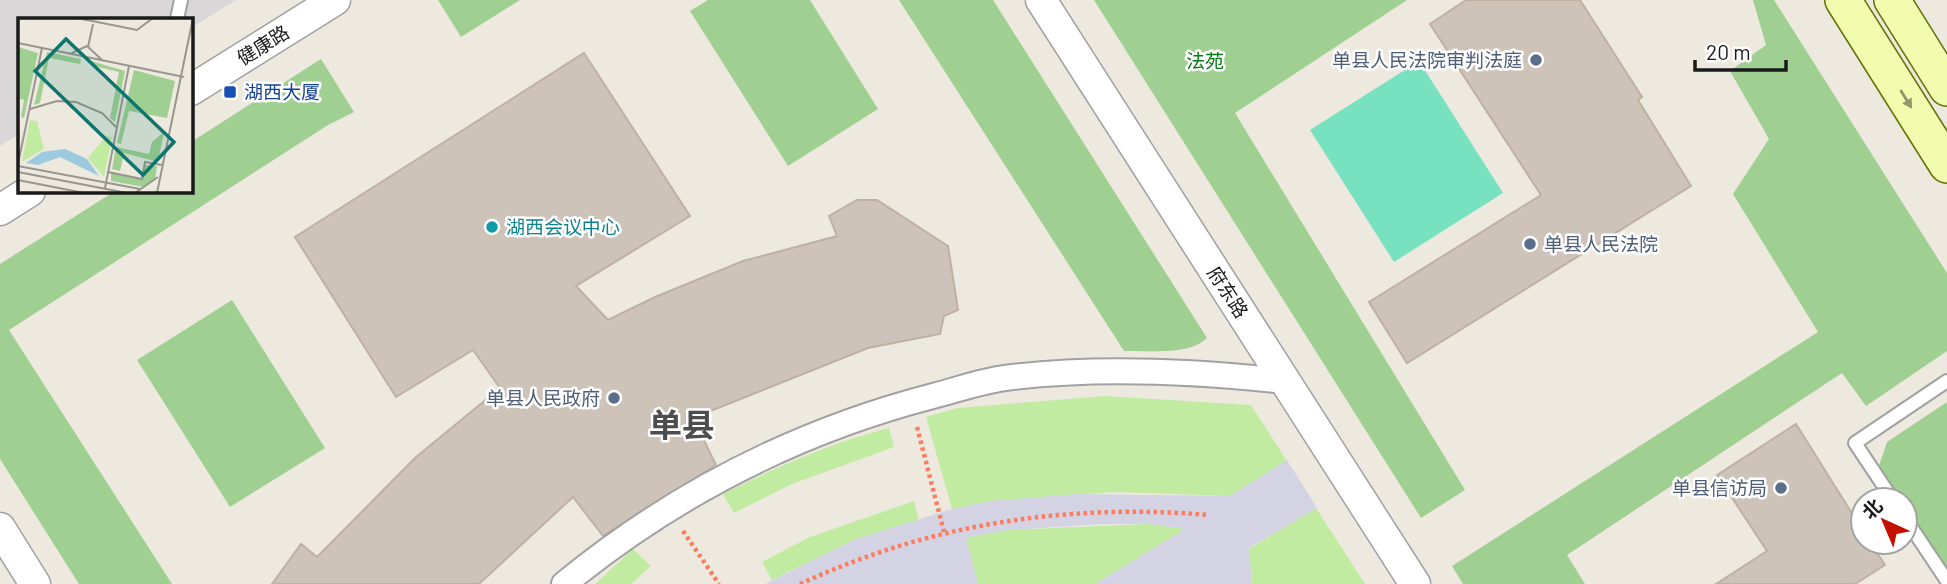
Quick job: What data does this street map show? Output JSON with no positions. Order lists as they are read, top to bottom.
{
  "streets": {
    "street": ["健康路", "府东路"]
  },
  "districts": ["单县"],
  "parks": ["法苑"],
  "places": {
    "other": [
      "单县人民法院审判法庭",
      "湖西会议中心",
      "单县人民法院",
      "单县人民政府",
      "单县信访局"
    ],
    "transit": ["湖西大厦"]
  },
  "scale_bar": "20 m",
  "north": "top left"
}
